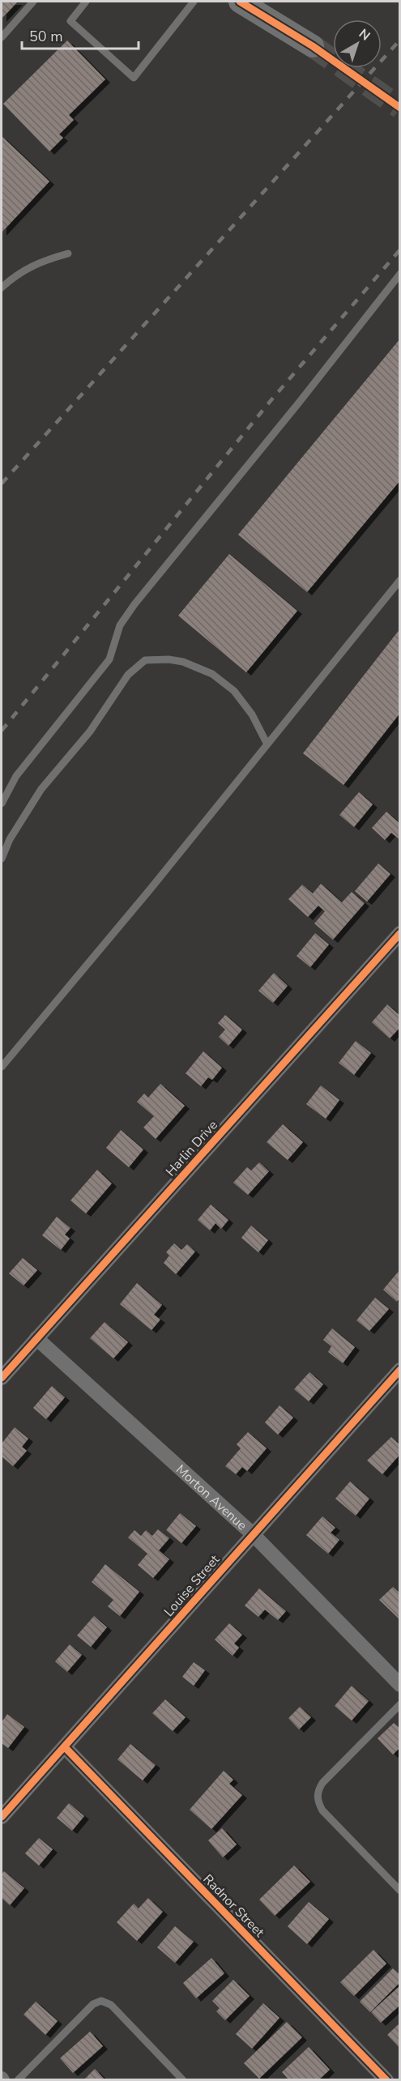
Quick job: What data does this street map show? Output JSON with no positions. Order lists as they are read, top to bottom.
{
  "streets": {
    "street": [
      "Harlin Drive",
      "Morton Avenue",
      "Louise Street",
      "Radnor Street"
    ]
  },
  "crossings": [
    ["Harlin Drive", "Morton Avenue"],
    ["Morton Avenue", "Louise Street"],
    ["Louise Street", "Radnor Street"]
  ],
  "scale_bar": "50 m",
  "north": "top right"
}
